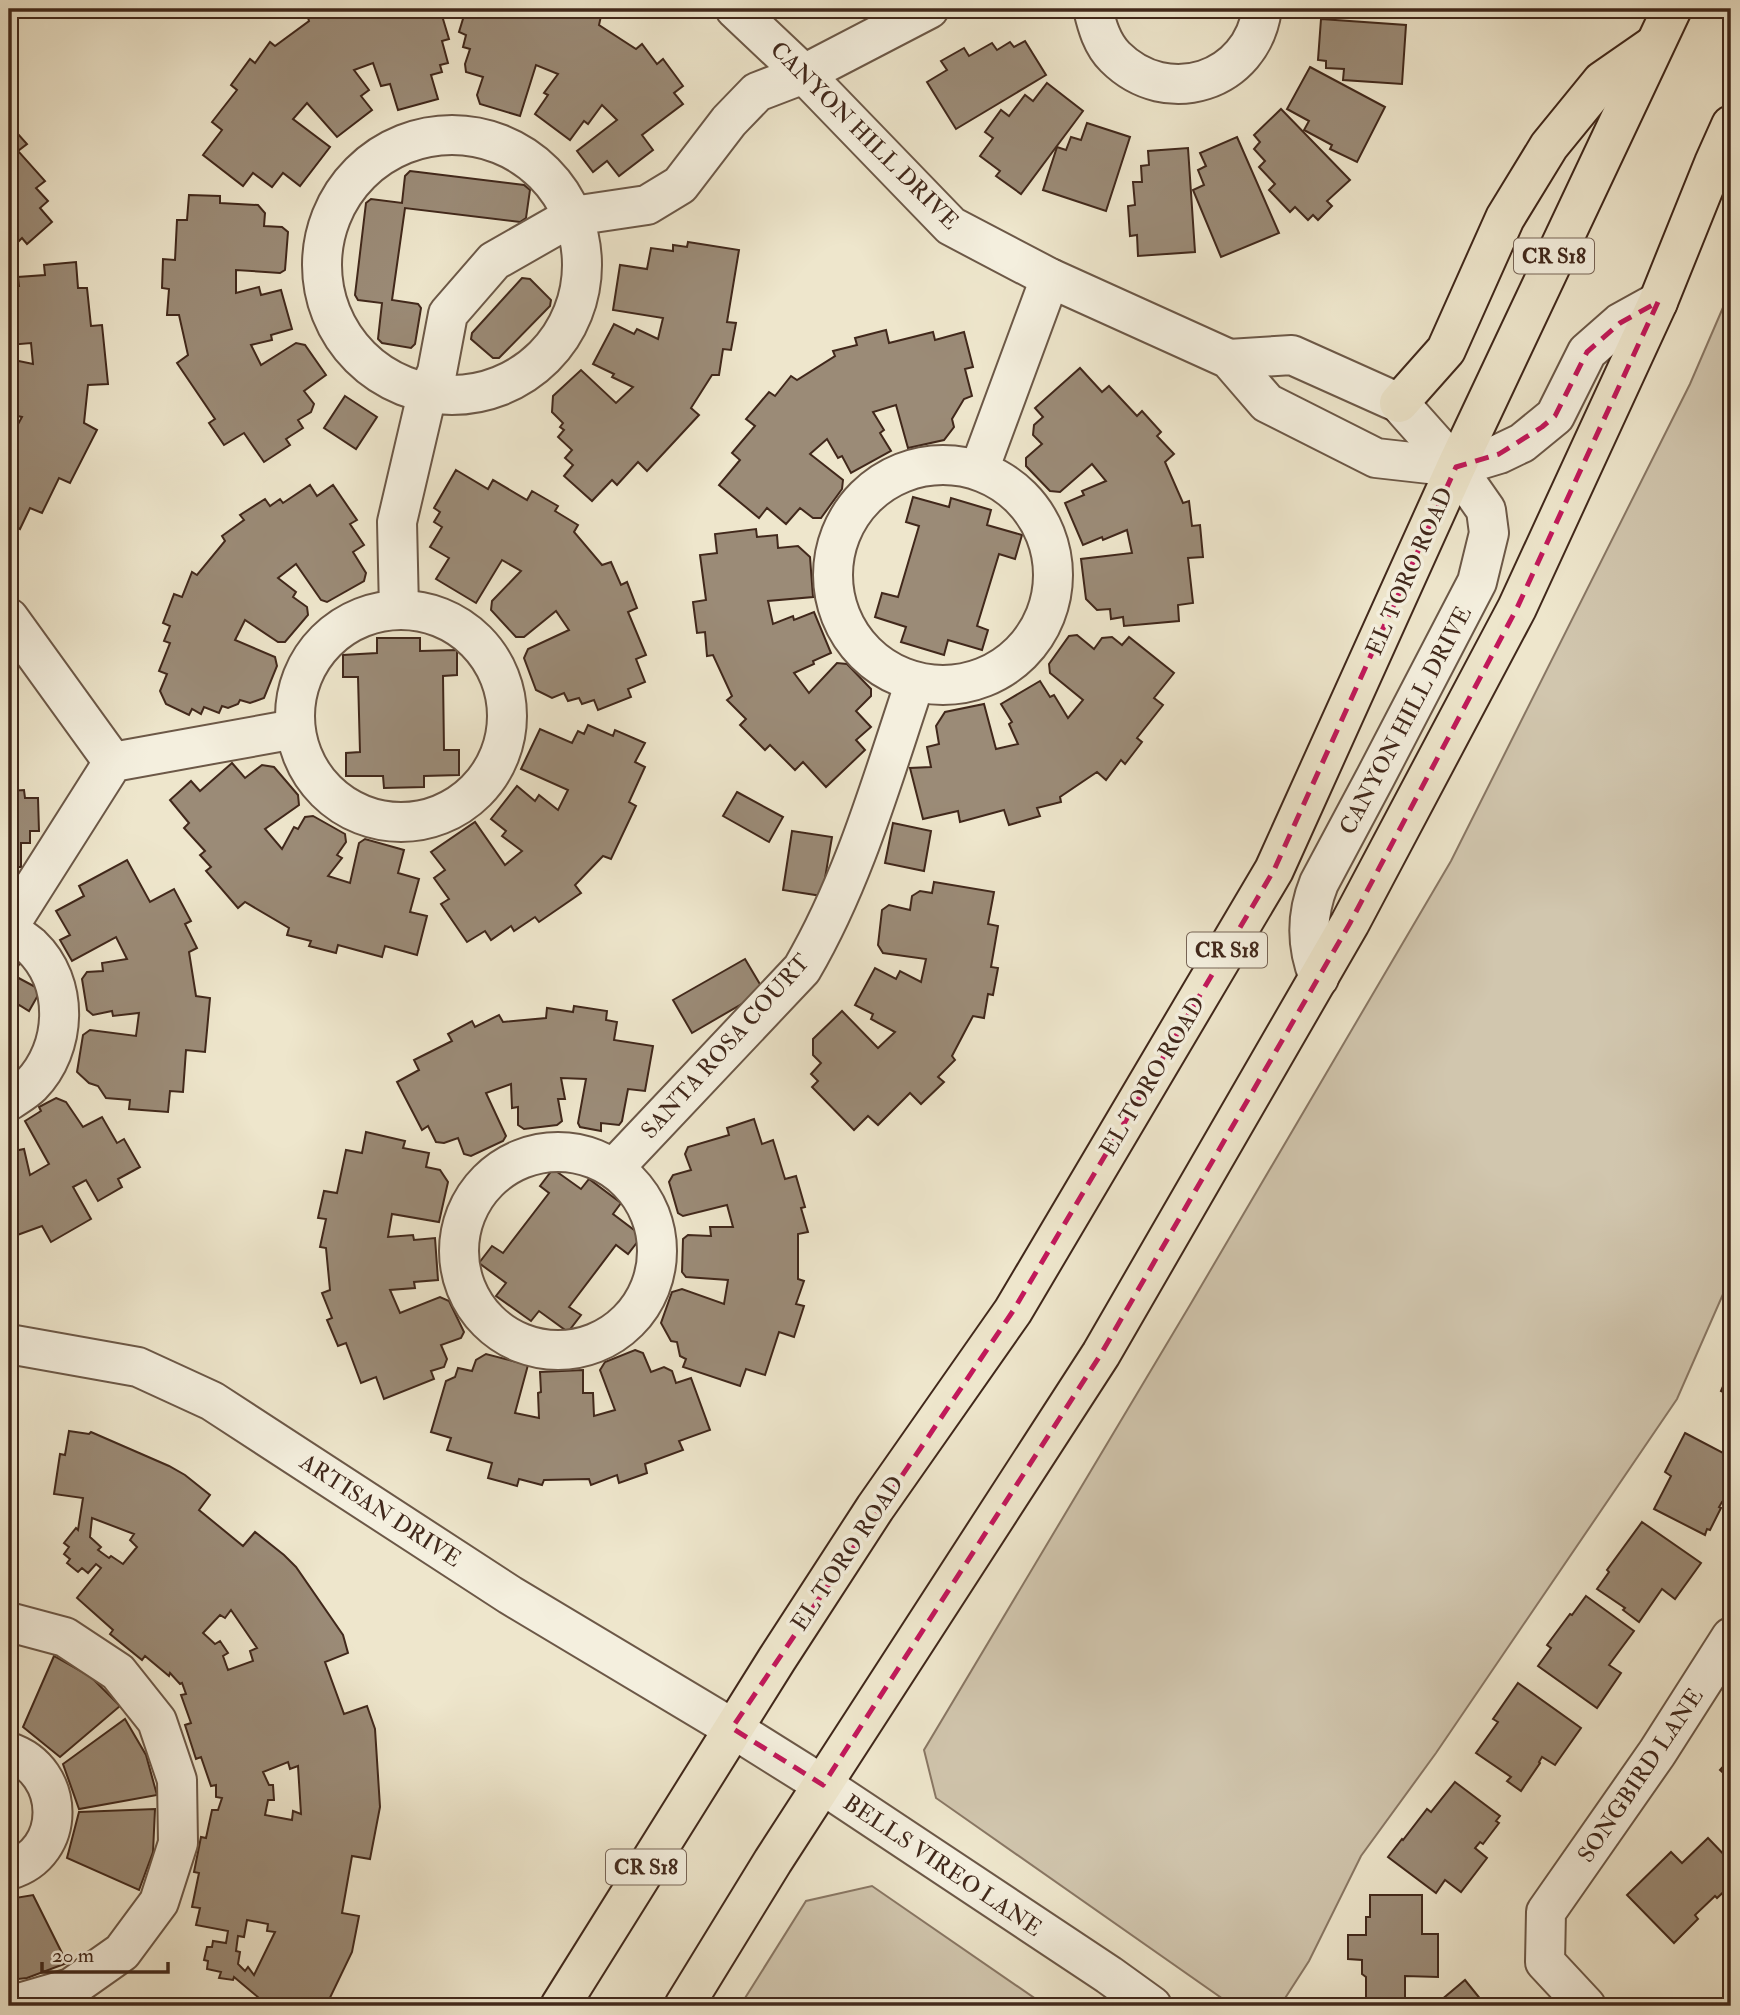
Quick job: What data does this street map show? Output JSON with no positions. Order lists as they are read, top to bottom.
{
  "streets": {
    "main road": ["CR S18", "EL TORO ROAD"],
    "street": [
      "CANYON HILL DRIVE",
      "SANTA ROSA COURT",
      "ARTISAN DRIVE",
      "SONGBIRD LANE",
      "BELLS VIREO LANE"
    ]
  },
  "crossings": [
    ["CANYON HILL DRIVE", "EL TORO ROAD"],
    ["EL TORO ROAD", "ARTISAN DRIVE"],
    ["EL TORO ROAD", "BELLS VIREO LANE"],
    ["ARTISAN DRIVE", "BELLS VIREO LANE"]
  ],
  "scale_bar": "20 m"
}
